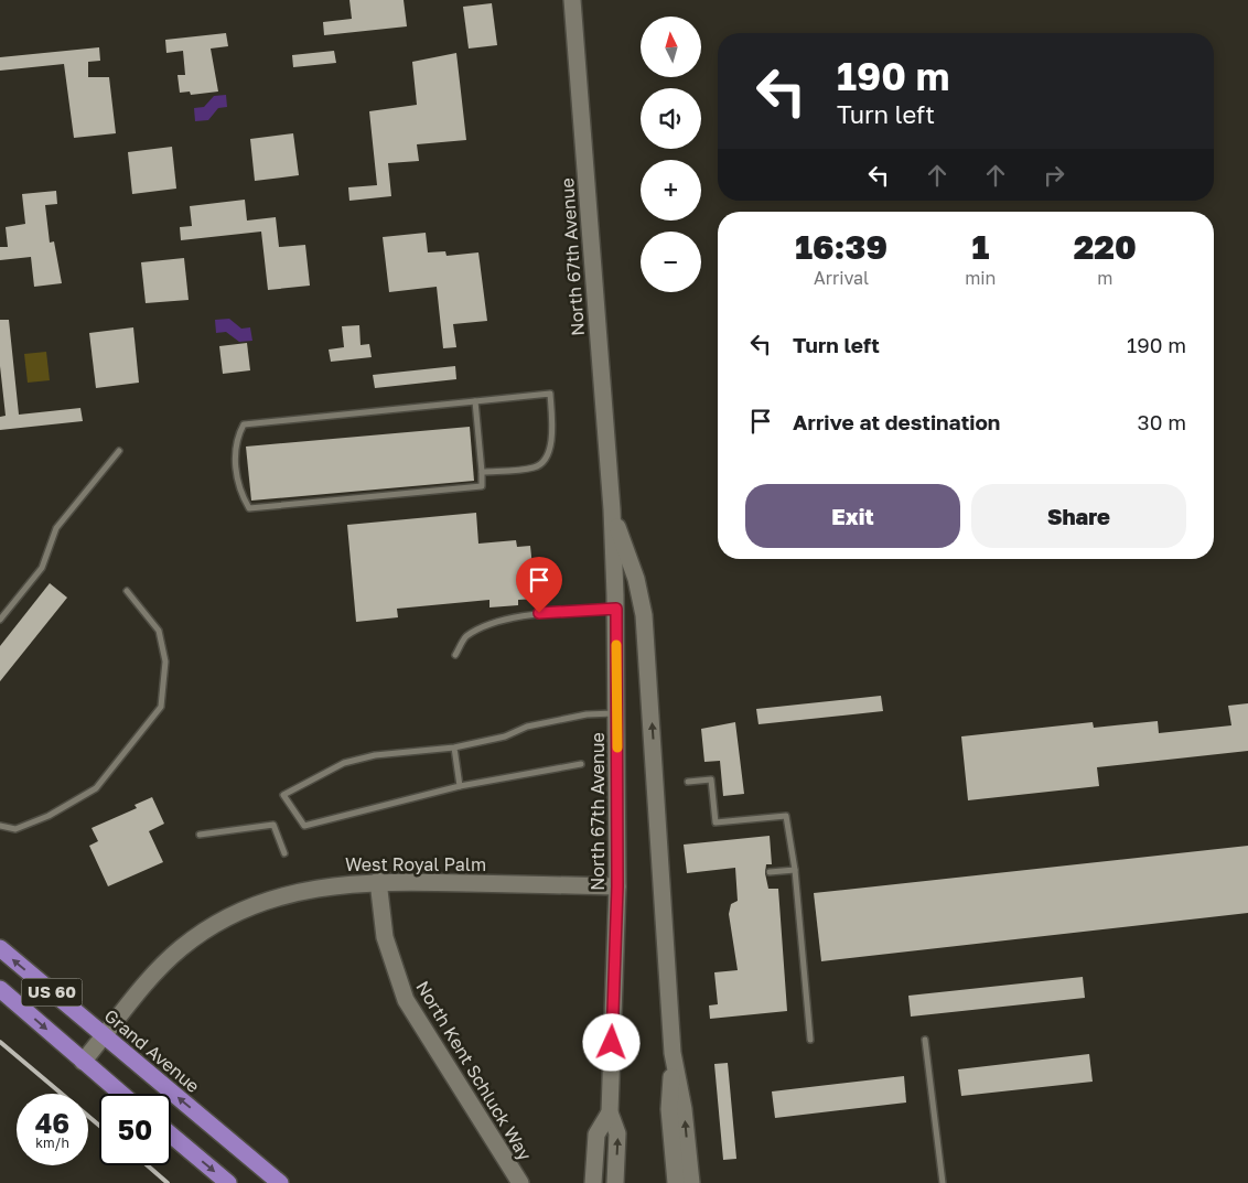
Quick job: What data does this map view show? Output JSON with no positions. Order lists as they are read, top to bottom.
{
  "streets": {
    "highway": ["US 60", "Grand Avenue"],
    "main road": ["North 67th Avenue", "West Royal Palm", "North Kent Schluck Way"]
  },
  "crossings": [
    ["North 67th Avenue", "West Royal Palm"],
    ["West Royal Palm", "US 60"],
    ["West Royal Palm", "Grand Avenue"],
    ["West Royal Palm", "North Kent Schluck Way"]
  ],
  "north": "top",
  "page": {
    "map_buttons": ["+", "−"],
    "turn": ["190 m", "Turn left"],
    "eta": [
      "16:39",
      "Arrival",
      "1",
      "min",
      "220",
      "m"
    ],
    "list": [
      {
        "name": "Turn left",
        "value": "190 m"
      },
      {
        "name": "Arrive at destination",
        "value": "30 m"
      }
    ],
    "buttons": ["Exit", "Share"],
    "speed": "46 km/h",
    "limit": "50"
  }
}
